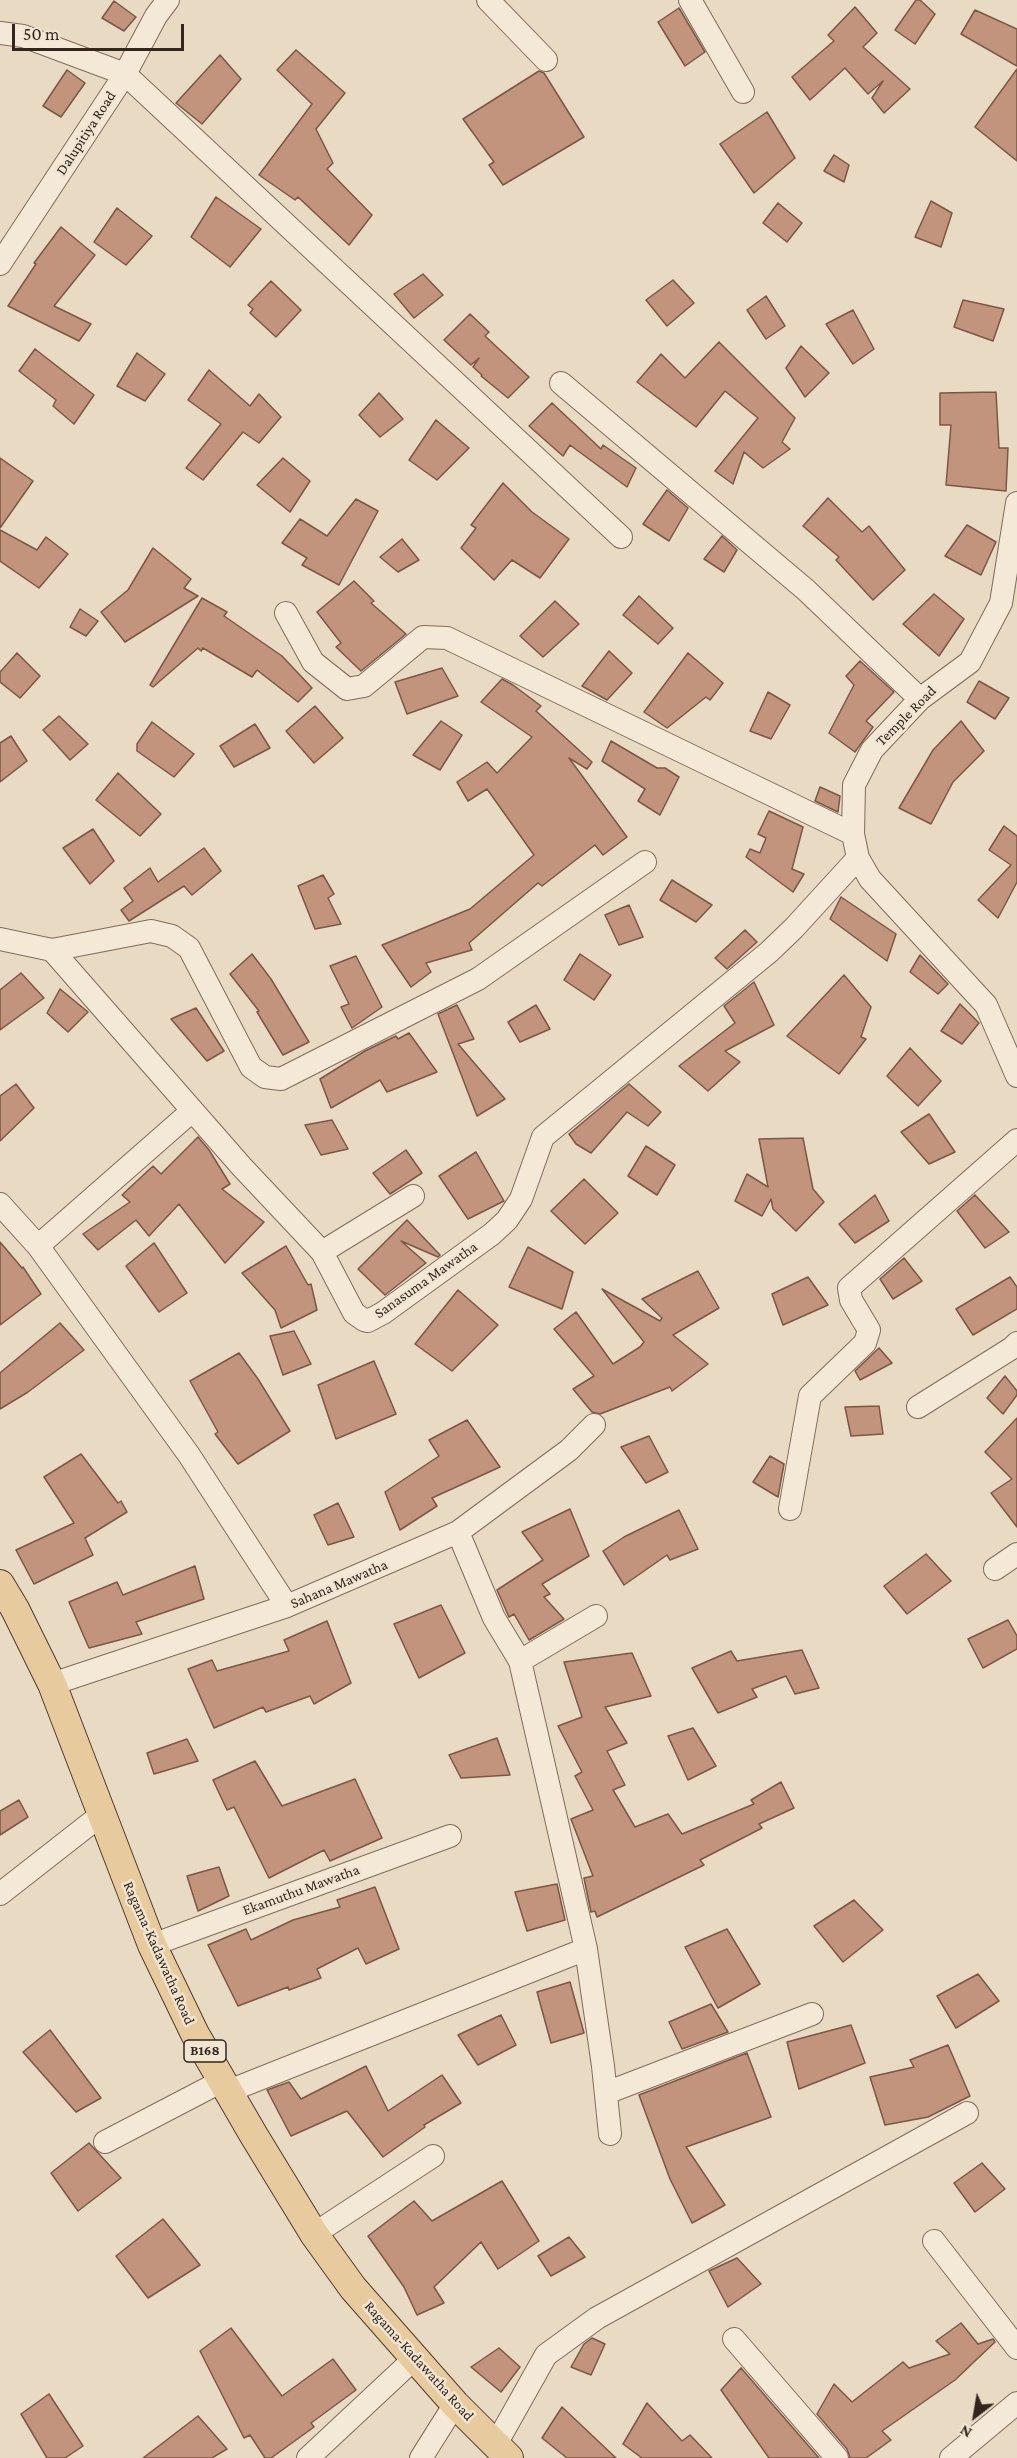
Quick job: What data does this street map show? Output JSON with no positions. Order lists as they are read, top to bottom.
{
  "streets": {
    "main road": ["Ragama-Kadawatha Road", "B168"],
    "street": [
      "Dalupitiya Road",
      "Temple Road",
      "Sanasuma Mawatha",
      "Sahana Mawatha",
      "Ekamuthu Mawatha"
    ]
  },
  "crossings": [
    ["Temple Road", "Sanasuma Mawatha"],
    ["Sahana Mawatha", "Ragama-Kadawatha Road"],
    ["Ekamuthu Mawatha", "Ragama-Kadawatha Road"]
  ],
  "scale_bar": "50 m",
  "north": "bottom left"
}
